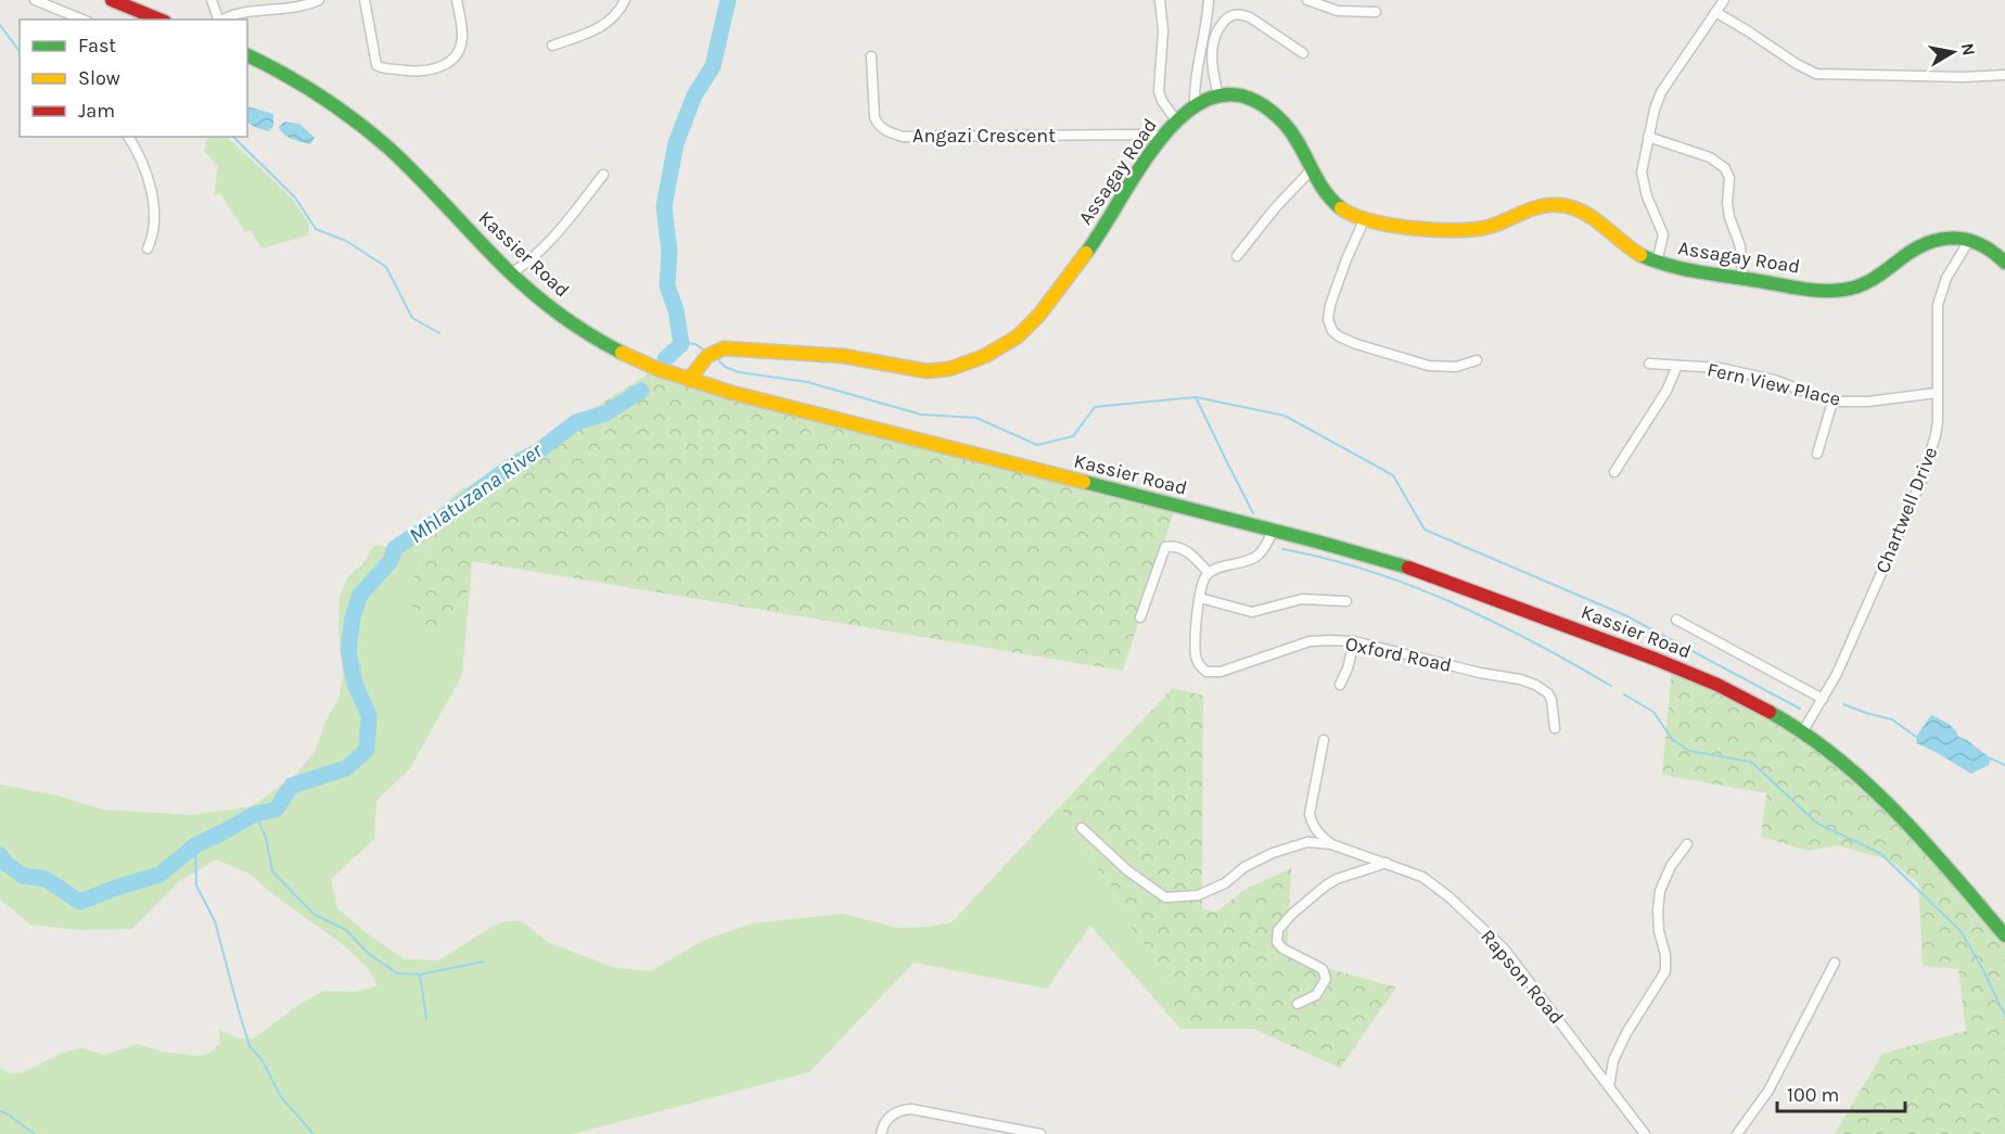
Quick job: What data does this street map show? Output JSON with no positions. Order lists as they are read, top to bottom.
{
  "streets": {
    "main road": ["Assagay Road", "Kassier Road"],
    "street": [
      "Angazi Crescent",
      "Fern View Place",
      "Chartwell Drive",
      "Oxford Road",
      "Rapson Road"
    ]
  },
  "crossings": [
    ["Angazi Crescent", "Assagay Road"],
    ["Assagay Road", "Kassier Road"],
    ["Assagay Road", "Chartwell Drive"],
    ["Kassier Road", "Chartwell Drive"],
    ["Fern View Place", "Chartwell Drive"]
  ],
  "water": ["Mhlatuzana River"],
  "legend": ["Fast", "Slow", "Jam"],
  "scale_bar": "100 m",
  "north": "right"
}
